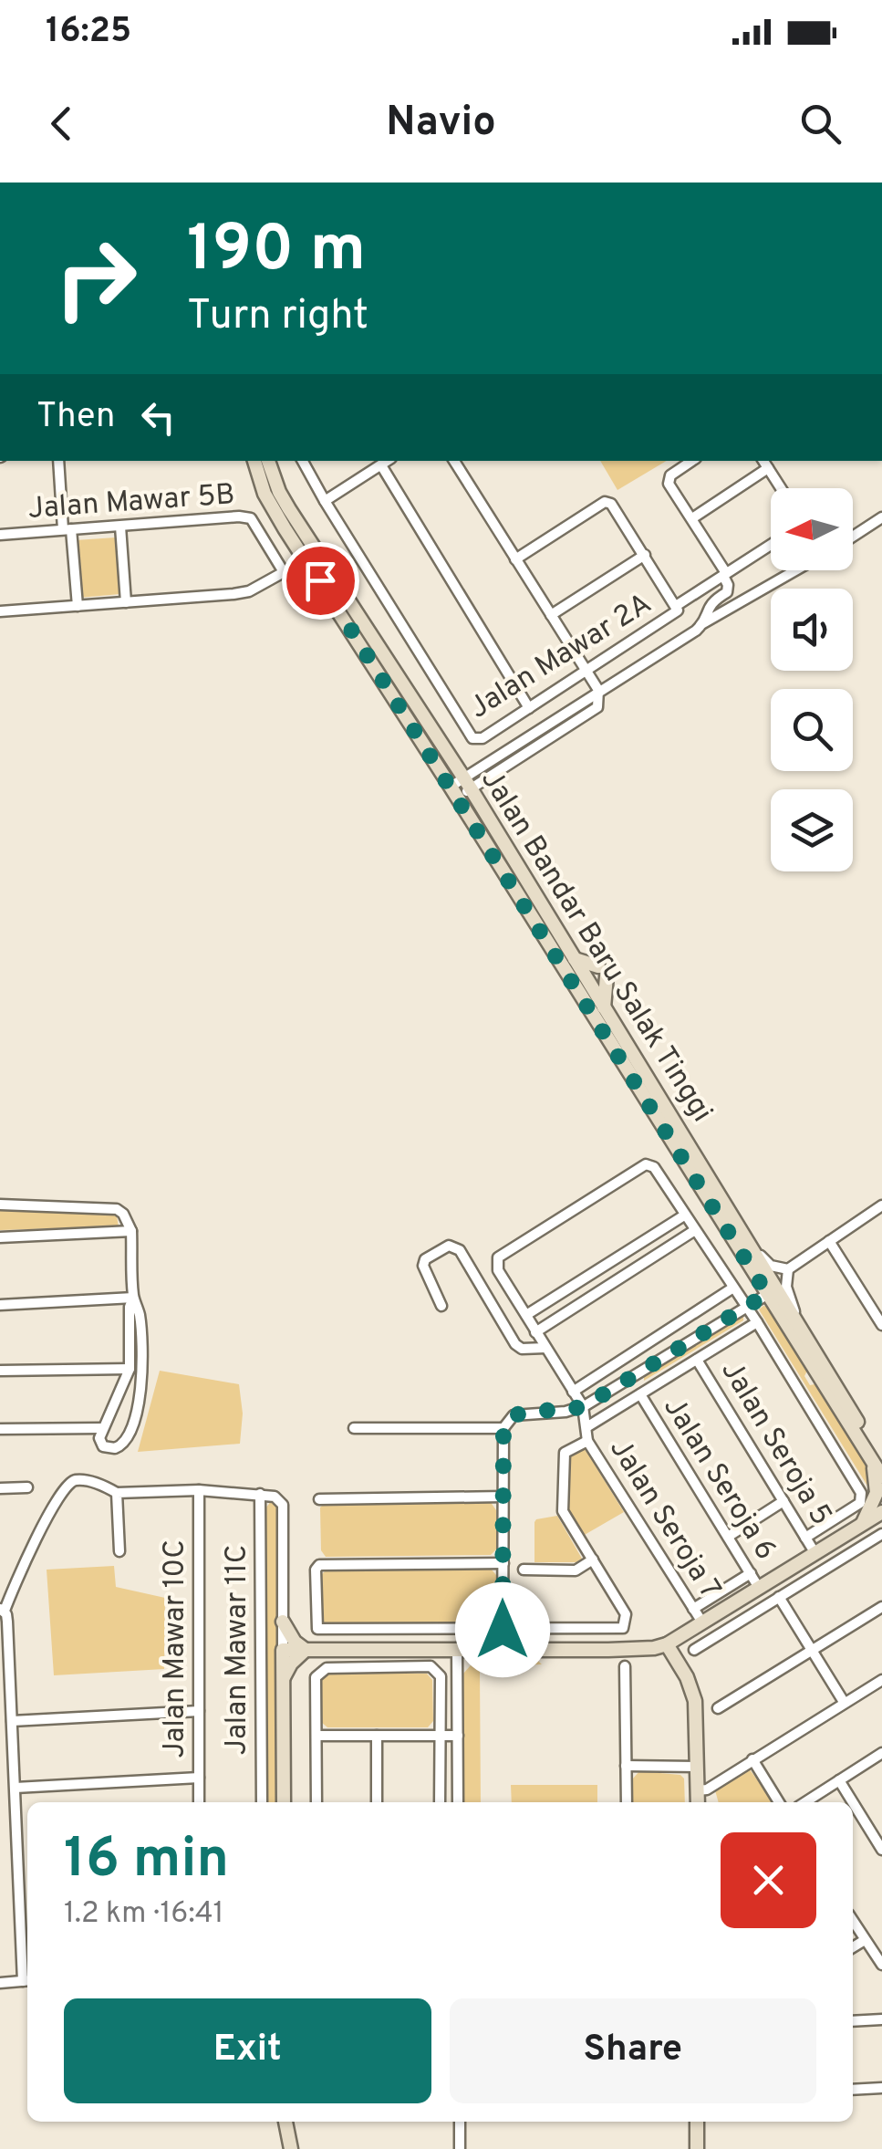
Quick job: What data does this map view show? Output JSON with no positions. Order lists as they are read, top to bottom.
{
  "streets": {
    "main road": ["Jalan Bandar Baru Salak Tinggi"],
    "street": [
      "Jalan Mawar 5B",
      "Jalan Mawar 2A",
      "Jalan Seroja 5",
      "Jalan Seroja 6",
      "Jalan Seroja 7",
      "Jalan Mawar 10C",
      "Jalan Mawar 11C"
    ]
  },
  "north": "left",
  "page": {
    "status": "16:25",
    "header": "Navio",
    "turn": ["190 m", "Turn right"],
    "then": "Then",
    "heading": ["16 min", "1.2 km · 16:41"],
    "buttons": ["Exit", "Share"]
  }
}
